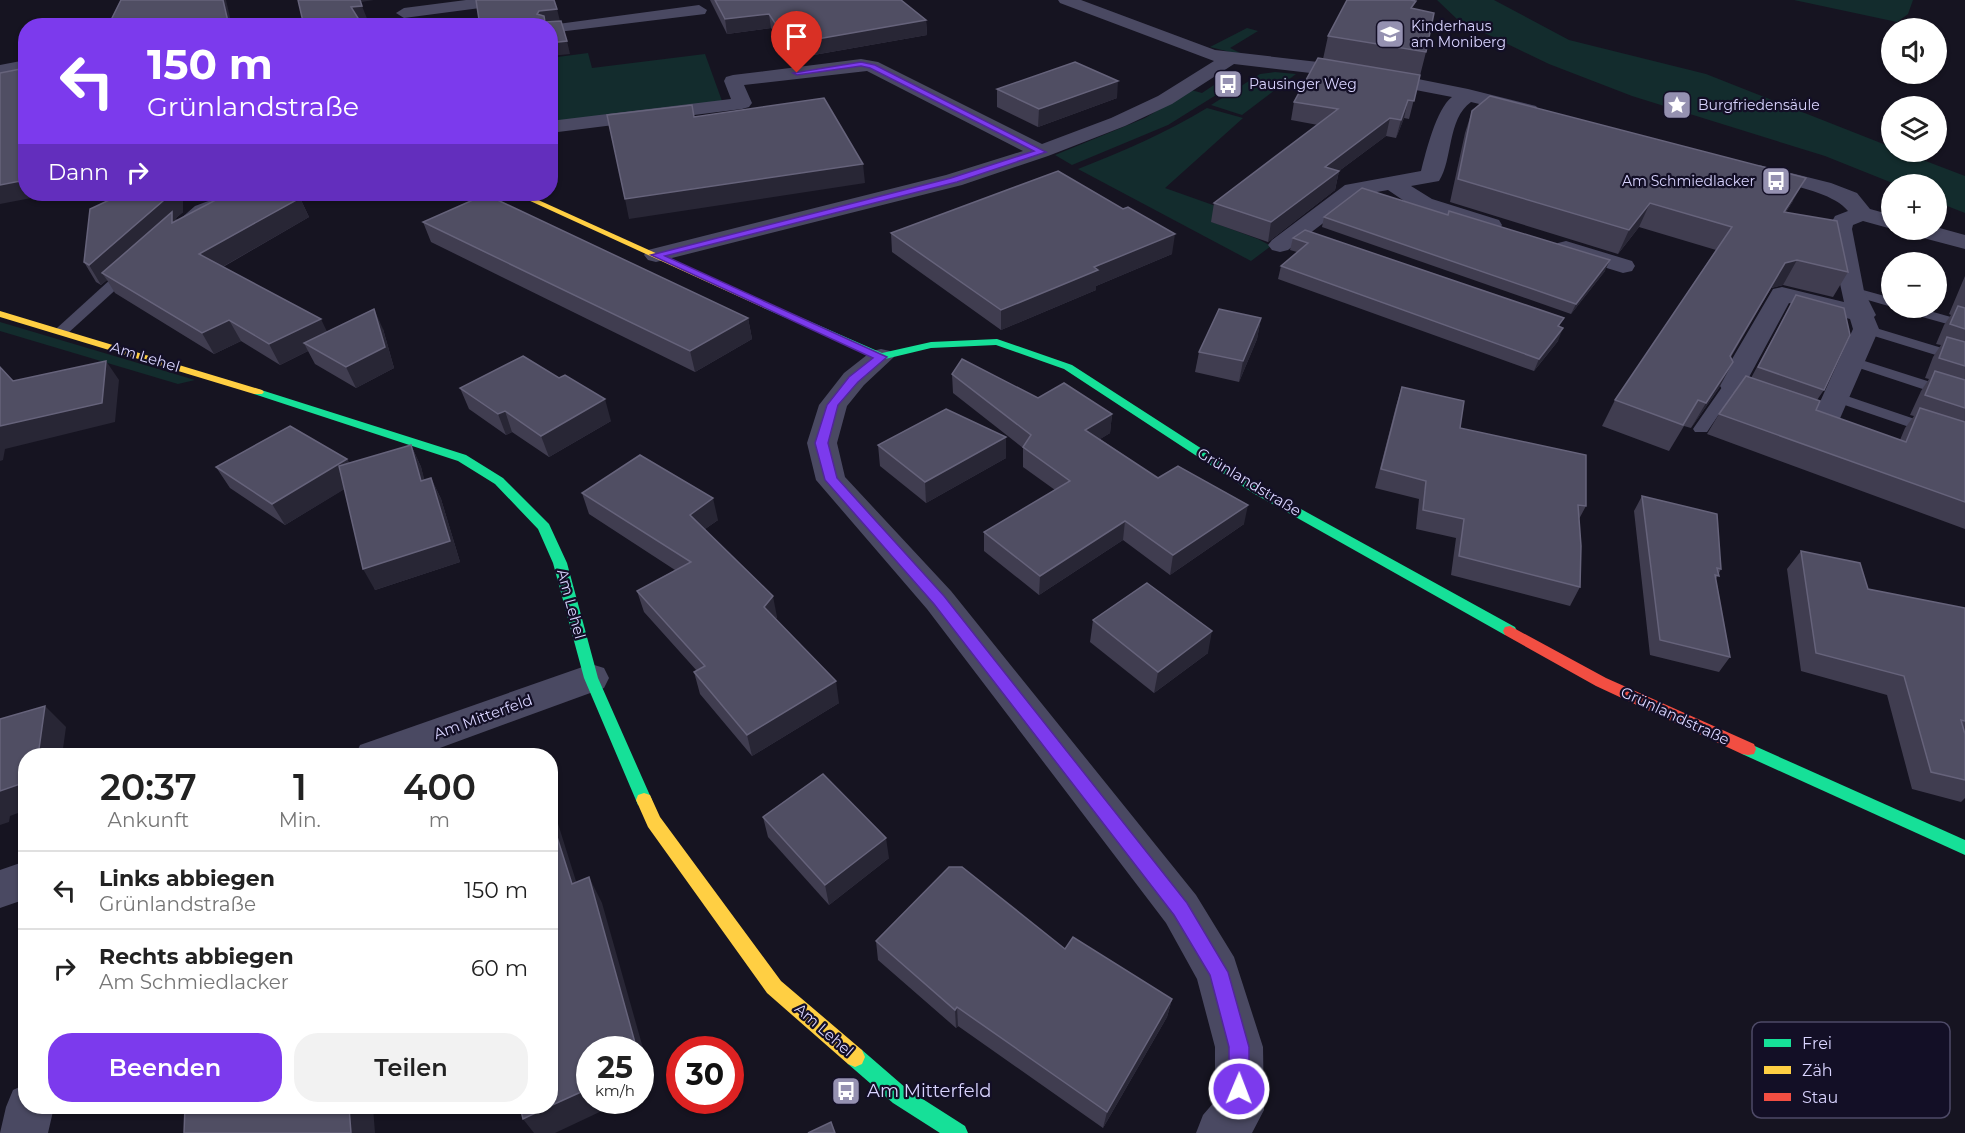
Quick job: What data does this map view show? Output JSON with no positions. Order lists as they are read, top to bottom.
{
  "streets": {
    "street": ["Am Lehel", "Grünlandstraße", "Am Mitterfeld"]
  },
  "crossings": [
    ["Am Lehel", "Am Mitterfeld"]
  ],
  "places": {
    "school or university": ["Kinderhaus am Moniberg"],
    "bus stop": ["Pausinger Weg", "Am Schmiedlacker", "Am Mitterfeld"],
    "place": ["Burgfriedensäule"]
  },
  "legend": ["Frei", "Zäh", "Stau"],
  "page": {
    "map_buttons": ["+", "−"],
    "turn": ["150 m", "Grünlandstraße"],
    "then": "Dann",
    "eta": [
      "20:37",
      "Ankunft",
      "1",
      "Min.",
      "400",
      "m"
    ],
    "list": [
      {
        "name": "Links abbiegen",
        "note": "Grünlandstraße",
        "value": "150 m"
      },
      {
        "name": "Rechts abbiegen",
        "note": "Am Schmiedlacker",
        "value": "60 m"
      }
    ],
    "buttons": ["Beenden", "Teilen"],
    "speed": "25 km/h",
    "limit": "30"
  }
}
